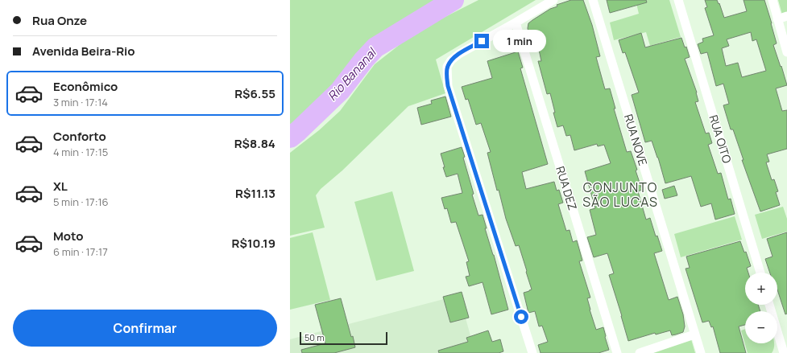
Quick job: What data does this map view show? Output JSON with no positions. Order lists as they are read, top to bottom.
{
  "streets": {
    "street": ["RUA OITO", "RUA NOVE", "RUA DEZ"]
  },
  "districts": ["CONJUNTO SÃO LUCAS"],
  "water": ["Rio Bananal"],
  "scale_bar": "50 m",
  "page": {
    "banner": ["Rua Onze", "Avenida Beira-Rio"],
    "bubble": "1 min",
    "list": [
      {
        "name": "Econômico",
        "note": "3 min · 17:14",
        "value": "R$6.55"
      },
      {
        "name": "Conforto",
        "note": "4 min · 17:15",
        "value": "R$8.84"
      },
      {
        "name": "XL",
        "note": "5 min · 17:16",
        "value": "R$11.13"
      },
      {
        "name": "Moto",
        "note": "6 min · 17:17",
        "value": "R$10.19"
      }
    ],
    "map_buttons": ["+", "−"],
    "buttons": "Confirmar",
    "scale": "50 m"
  }
}
